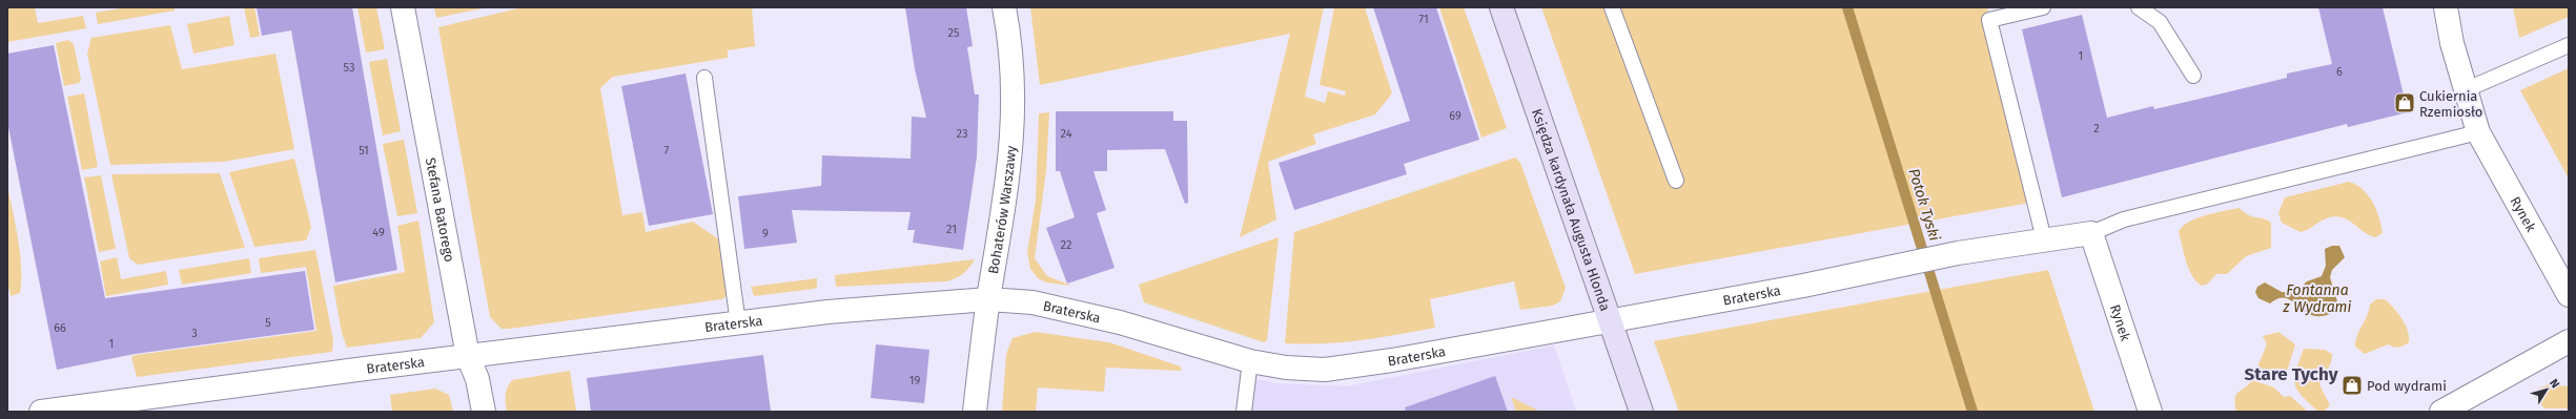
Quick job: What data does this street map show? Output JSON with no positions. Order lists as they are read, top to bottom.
{
  "streets": {
    "street": [
      "Stefana Batorego",
      "Bohaterów Warszawy",
      "Księdza kardynała Augusta Hlonda",
      "Rynek",
      "Braterska"
    ]
  },
  "crossings": [
    ["Stefana Batorego", "Braterska"],
    ["Bohaterów Warszawy", "Braterska"],
    ["Księdza kardynała Augusta Hlonda", "Braterska"],
    ["Rynek", "Braterska"]
  ],
  "districts": ["Stare Tychy"],
  "water": ["Potok Tyski", "Fontanna z Wydrami"],
  "places": {
    "shop": ["Cukiernia Rzemiosło", "Pod wydrami"]
  },
  "house_numbers": [
    "71",
    "25",
    "1",
    "53",
    "6",
    "69",
    "2",
    "23",
    "24",
    "51",
    "7",
    "21",
    "49",
    "9",
    "22",
    "5",
    "66",
    "3",
    "1",
    "19"
  ],
  "north": "top right"
}
